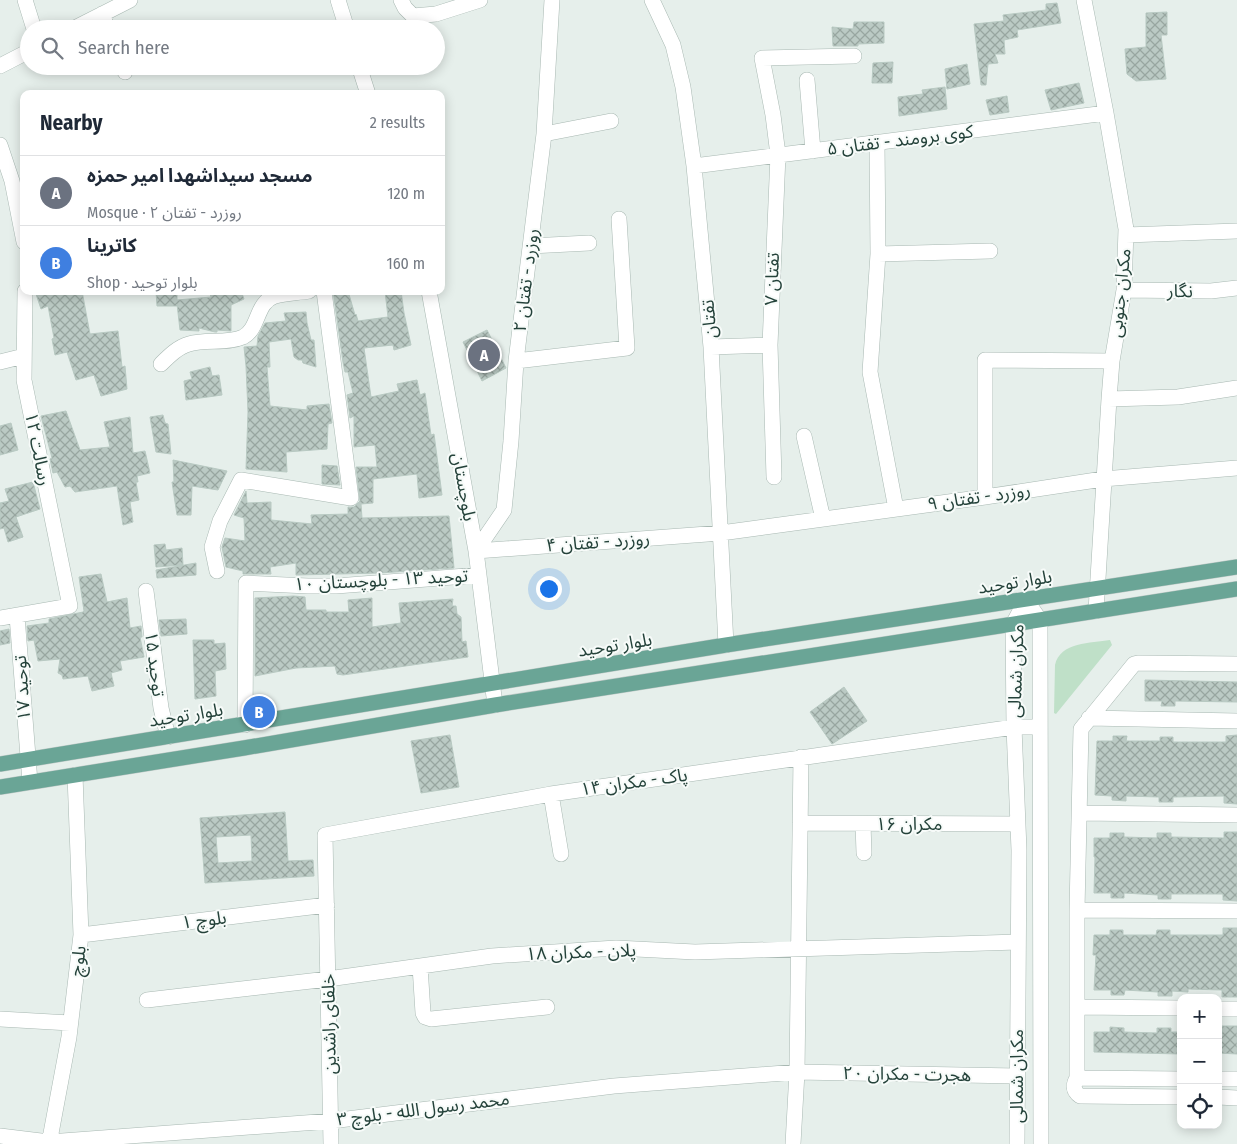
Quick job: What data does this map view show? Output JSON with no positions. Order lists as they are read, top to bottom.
{
  "streets": {
    "main road": ["بلوار توحید"],
    "street": [
      "کوی برومند - تفتان ۵",
      "تفتان ۷",
      "روزرد - تفتان ۲",
      "نگار",
      "مکران جنوبی",
      "تفتان",
      "رسالت ۱۲",
      "بلوچستان",
      "روزرد - تفتان ۹",
      "روزرد - تفتان ۴",
      "توحید ۱۳ - بلوچستان ۱۰",
      "توحید ۱۵",
      "مکران شمالی",
      "توحید ۱۷",
      "پاک - مکران ۱۴",
      "مکران ۱۶",
      "بلوچ ۱",
      "پلان - مکران ۱۸",
      "بلوچ",
      "خلفای راشدین",
      "هجرت - مکران ۲۰",
      "محمد رسول الله - بلوچ ۳"
    ]
  },
  "crossings": [
    ["کوی برومند - تفتان ۵", "تفتان ۷"],
    ["کوی برومند - تفتان ۵", "مکران جنوبی"],
    ["کوی برومند - تفتان ۵", "تفتان"],
    ["روزرد - تفتان ۲", "بلوچستان"],
    ["روزرد - تفتان ۲", "روزرد - تفتان ۴"],
    ["نگار", "مکران جنوبی"],
    ["مکران جنوبی", "روزرد - تفتان ۹"],
    ["مکران جنوبی", "بلوار توحید"],
    ["تفتان", "روزرد - تفتان ۹"],
    ["تفتان", "روزرد - تفتان ۴"],
    ["تفتان", "بلوار توحید"],
    ["رسالت ۱۲", "توحید ۱۷"],
    ["بلوچستان", "روزرد - تفتان ۴"],
    ["بلوچستان", "توحید ۱۳ - بلوچستان ۱۰"],
    ["بلوچستان", "بلوار توحید"],
    ["روزرد - تفتان ۹", "روزرد - تفتان ۴"],
    ["توحید ۱۳ - بلوچستان ۱۰", "بلوار توحید"],
    ["بلوار توحید", "توحید ۱۵"],
    ["بلوار توحید", "مکران شمالی"],
    ["بلوار توحید", "توحید ۱۷"],
    ["مکران شمالی", "پاک - مکران ۱۴"],
    ["مکران شمالی", "مکران ۱۶"],
    ["مکران شمالی", "پلان - مکران ۱۸"],
    ["مکران شمالی", "هجرت - مکران ۲۰"],
    ["پاک - مکران ۱۴", "بلوچ ۱"],
    ["پاک - مکران ۱۴", "خلفای راشدین"],
    ["بلوچ ۱", "بلوچ"],
    ["بلوچ ۱", "خلفای راشدین"],
    ["پلان - مکران ۱۸", "خلفای راشدین"],
    ["بلوچ", "محمد رسول الله - بلوچ ۳"],
    ["خلفای راشدین", "محمد رسول الله - بلوچ ۳"],
    ["هجرت - مکران ۲۰", "محمد رسول الله - بلوچ ۳"]
  ],
  "page": {
    "search": "Search here",
    "heading": ["Nearby", "2 results"],
    "list": [
      {
        "mark": "A",
        "name": "مسجد سیداشهدا امیر حمزه",
        "note": "Mosque · روزرد - تفتان ۲",
        "value": "120 m"
      },
      {
        "mark": "B",
        "name": "کاترینا",
        "note": "Shop · بلوار توحید",
        "value": "160 m"
      }
    ],
    "pins": ["A", "B"],
    "map_buttons": ["+", "−"]
  }
}
